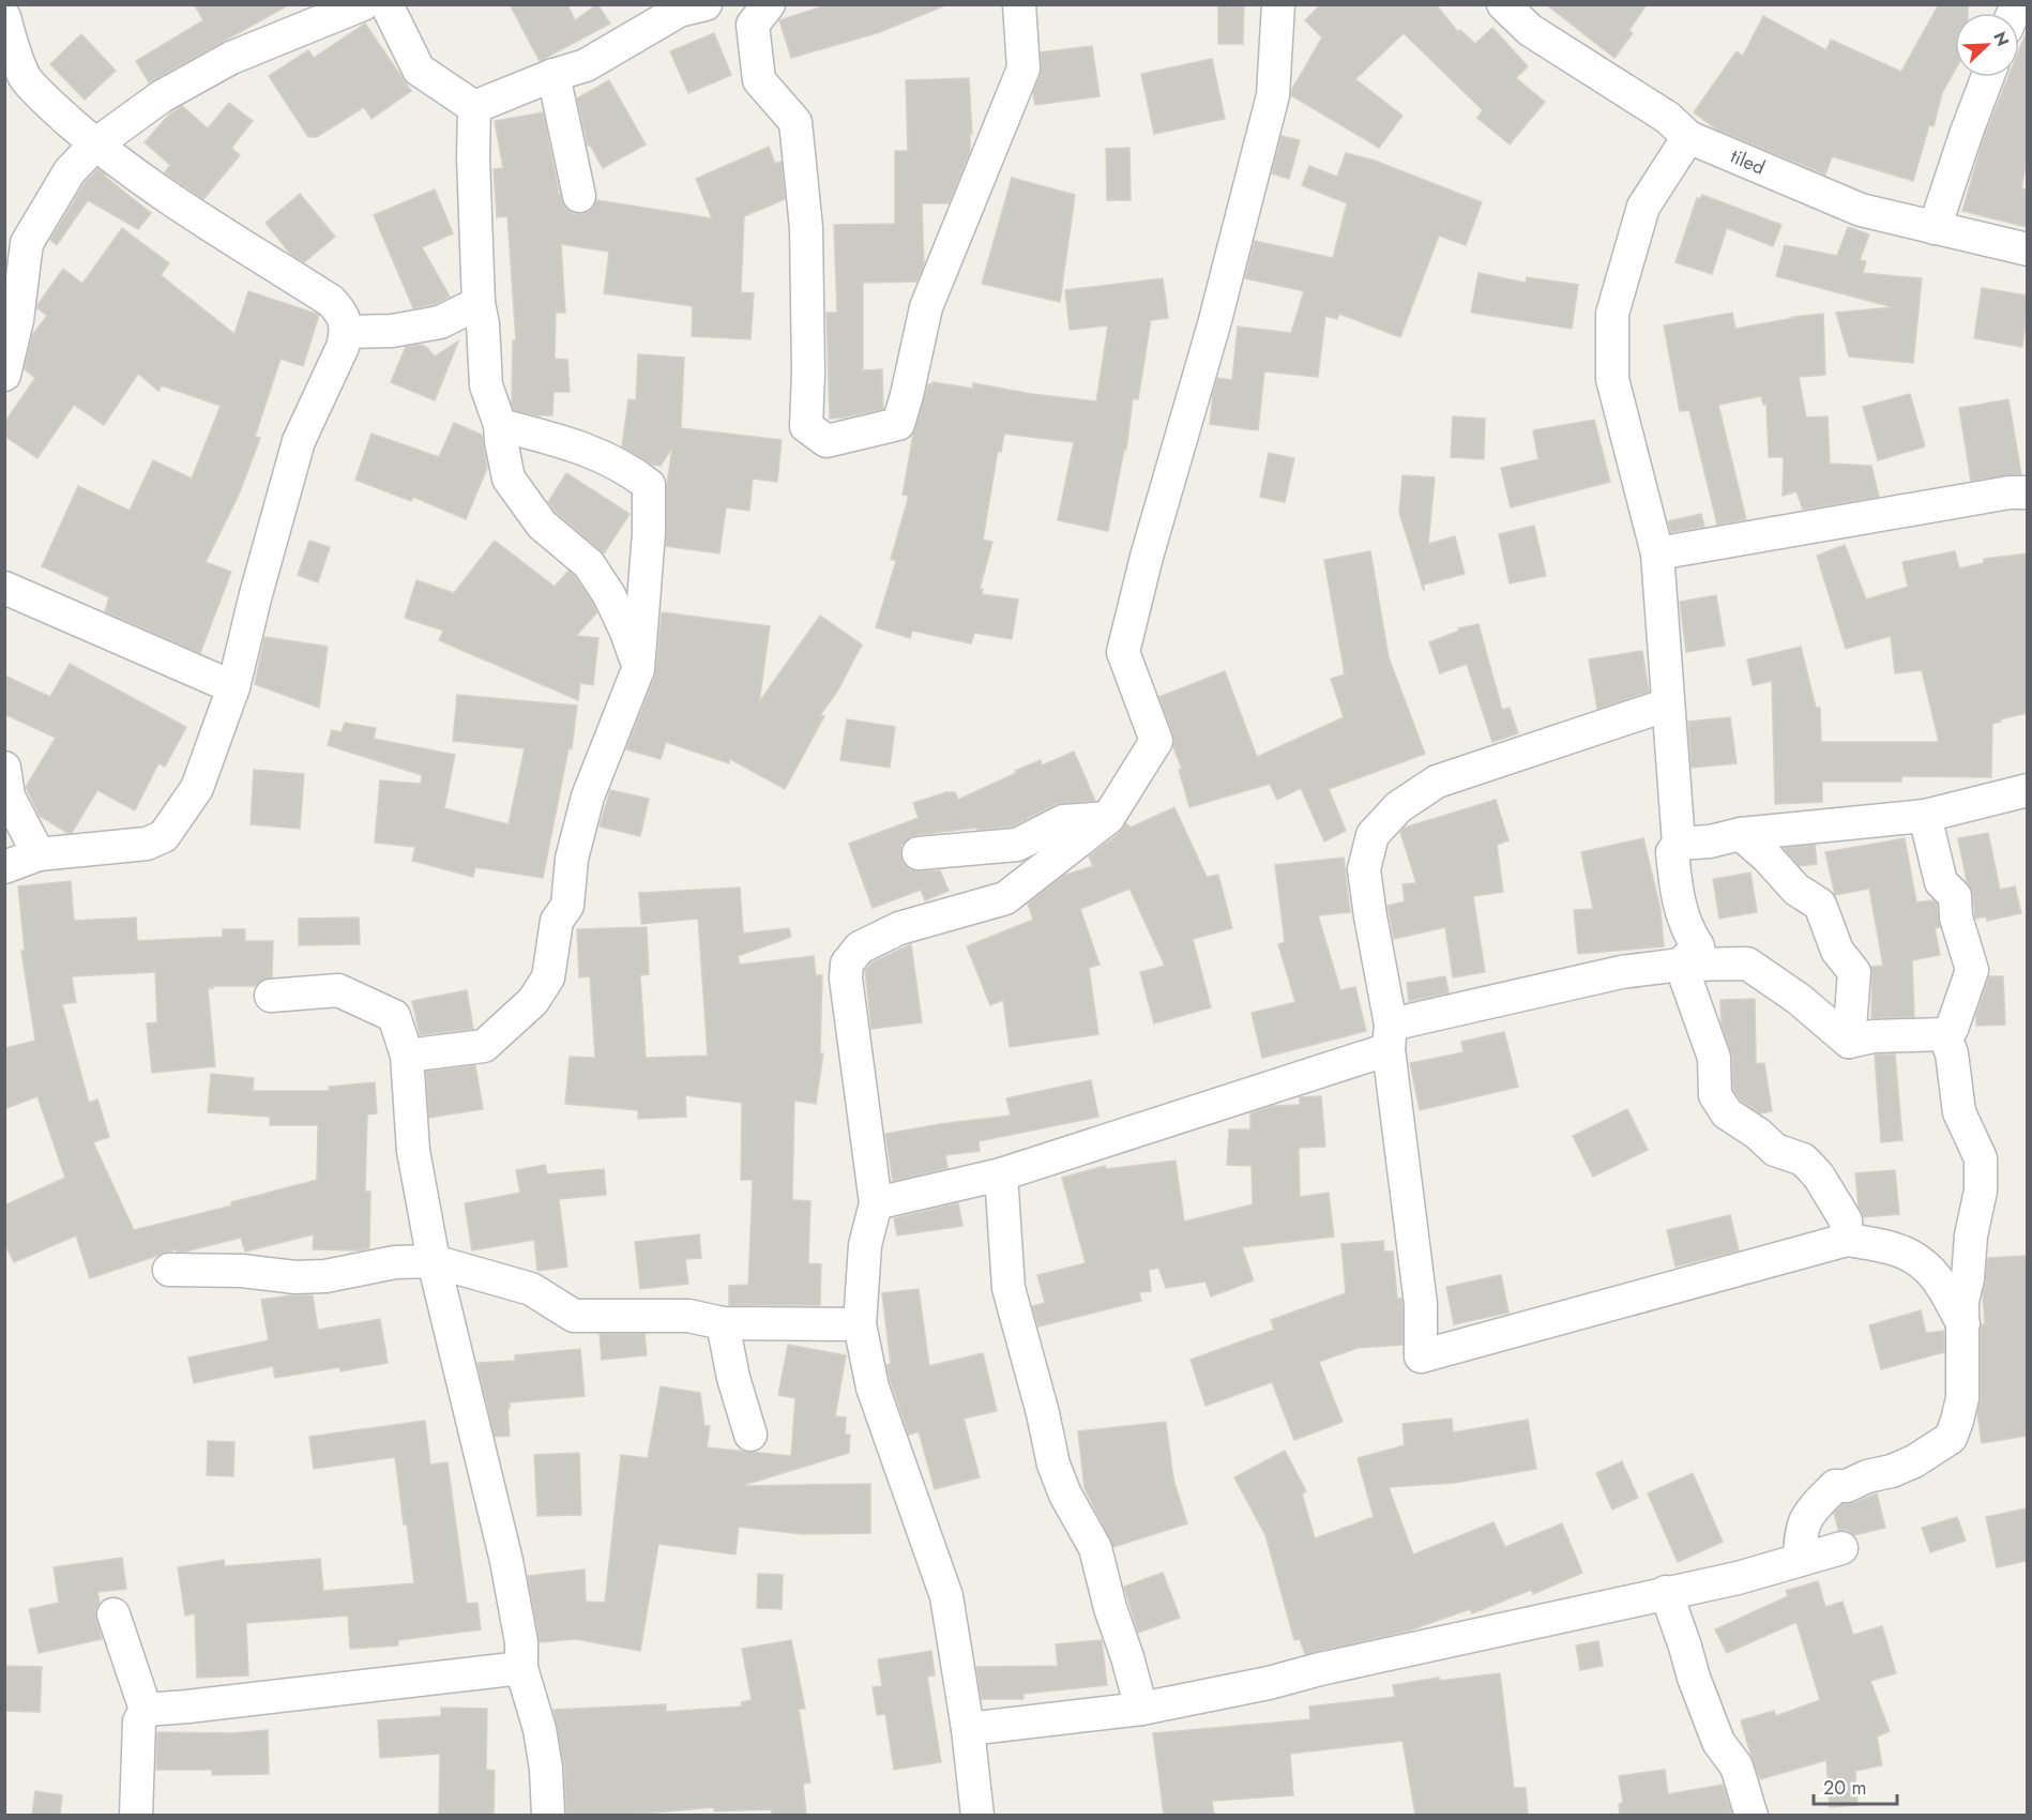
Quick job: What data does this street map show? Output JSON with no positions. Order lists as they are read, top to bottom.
{
  "streets": {
    "street": ["tiled"]
  },
  "scale_bar": "20 m",
  "north": "top right"
}
